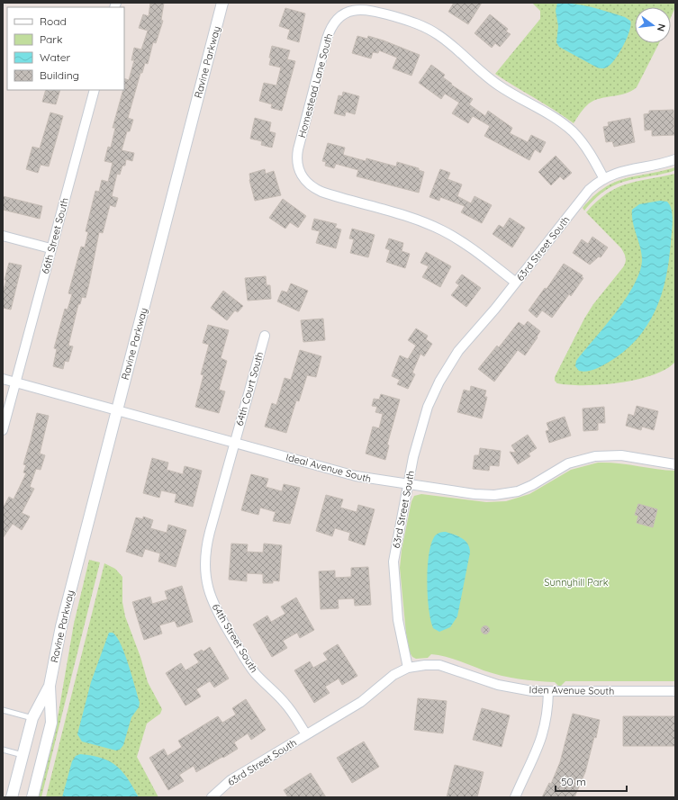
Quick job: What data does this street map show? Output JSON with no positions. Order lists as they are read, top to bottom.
{
  "streets": {
    "street": [
      "Ravine Parkway",
      "Homestead Lane South",
      "66th Street South",
      "63rd Street South",
      "64th Court South",
      "Ideal Avenue South",
      "64th Street South",
      "Iden Avenue South"
    ]
  },
  "crossings": [
    ["Ravine Parkway", "Ideal Avenue South"],
    ["Homestead Lane South", "63rd Street South"],
    ["66th Street South", "Ideal Avenue South"],
    ["63rd Street South", "Ideal Avenue South"],
    ["63rd Street South", "64th Street South"],
    ["63rd Street South", "Iden Avenue South"],
    ["64th Court South", "Ideal Avenue South"],
    ["64th Court South", "64th Street South"],
    ["Ideal Avenue South", "64th Street South"]
  ],
  "parks": ["Sunnyhill Park"],
  "legend": [
    "Road",
    "Park",
    "Water",
    "Building"
  ],
  "scale_bar": "50 m",
  "north": "right"
}
